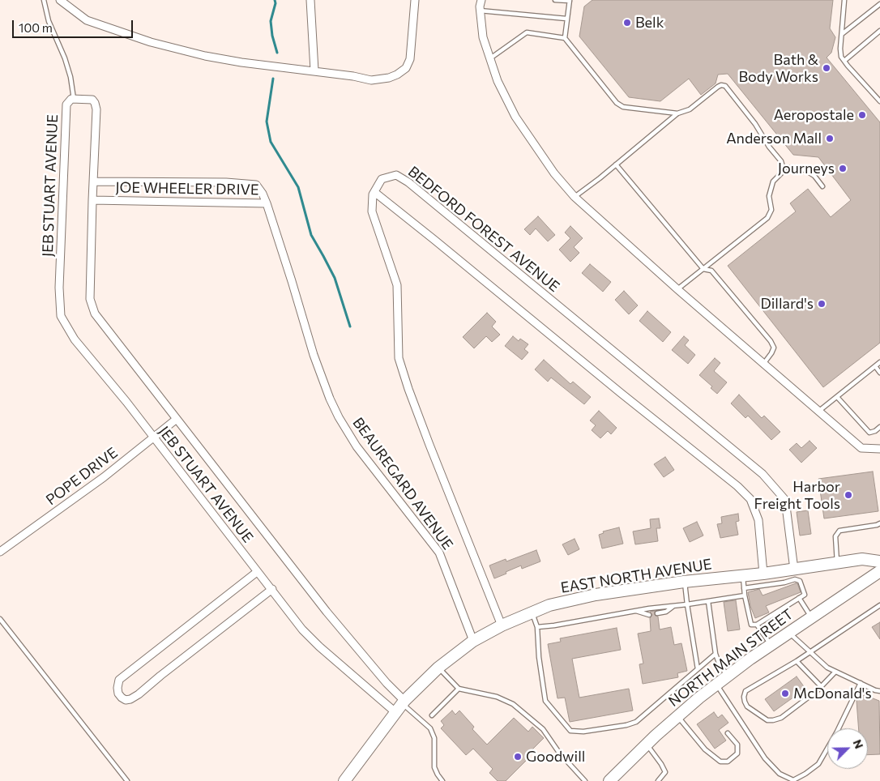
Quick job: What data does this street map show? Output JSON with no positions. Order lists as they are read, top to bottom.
{
  "streets": {
    "main road": ["EAST NORTH AVENUE", "NORTH MAIN STREET"],
    "street": [
      "JEB STUART AVENUE",
      "JOE WHEELER DRIVE",
      "BEDFORD FOREST AVENUE",
      "POPE DRIVE",
      "BEAUREGARD AVENUE"
    ]
  },
  "crossings": [
    ["JEB STUART AVENUE", "JOE WHEELER DRIVE"],
    ["JEB STUART AVENUE", "POPE DRIVE"],
    ["JEB STUART AVENUE", "EAST NORTH AVENUE"],
    ["JOE WHEELER DRIVE", "BEAUREGARD AVENUE"],
    ["BEDFORD FOREST AVENUE", "BEAUREGARD AVENUE"],
    ["BEDFORD FOREST AVENUE", "EAST NORTH AVENUE"],
    ["BEAUREGARD AVENUE", "EAST NORTH AVENUE"]
  ],
  "places": [
    "Belk",
    "Bath & Body Works",
    "Aeropostale",
    "Anderson Mall",
    "Journeys",
    "Dillard's",
    "Harbor Freight Tools",
    "McDonald's",
    "Goodwill"
  ],
  "scale_bar": "100 m",
  "north": "top right"
}
